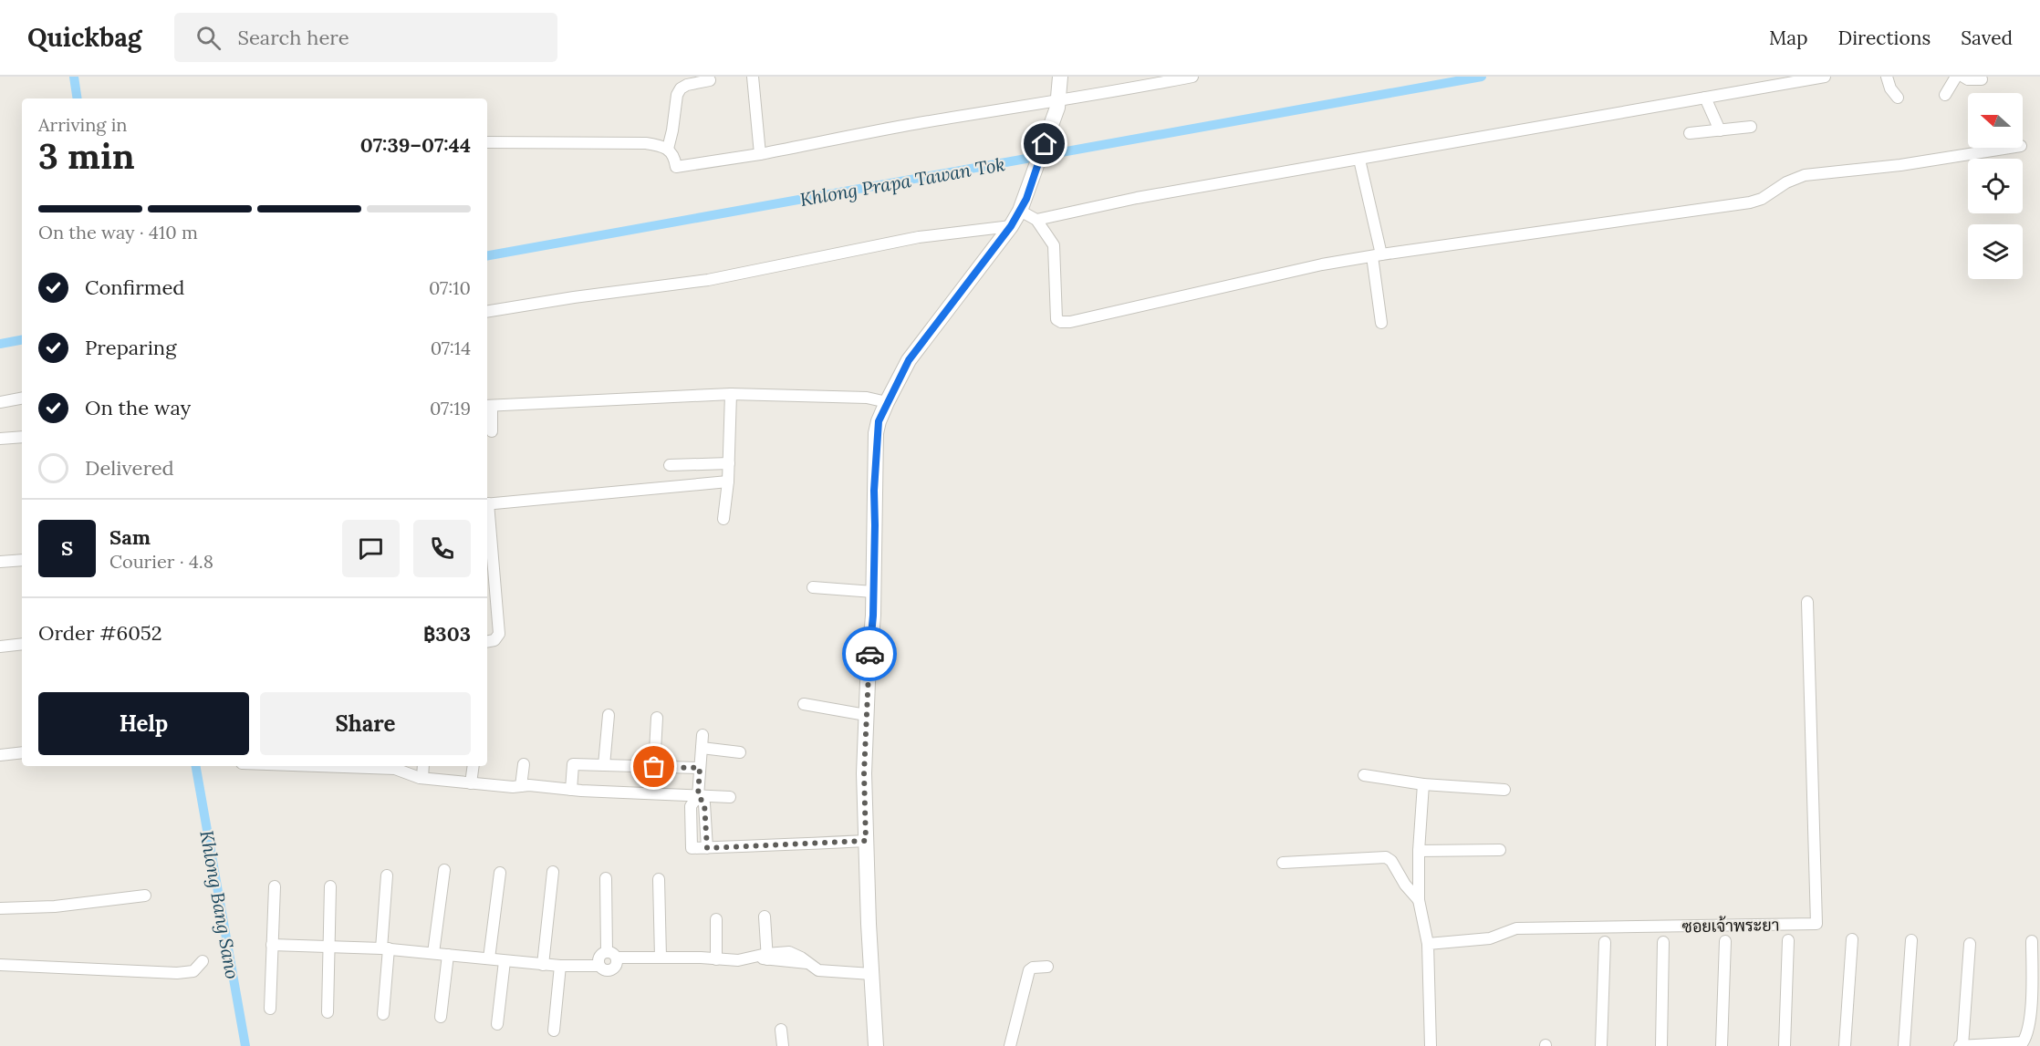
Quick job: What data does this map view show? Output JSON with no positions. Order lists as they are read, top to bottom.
{
  "streets": {
    "street": ["ซอยเจ้าพระยา"]
  },
  "water": ["Khlong Prapa Tawan Tok", "Khlong Bang Sano"],
  "north": "left",
  "page": {
    "header": "Quickbag",
    "search": "Search here",
    "nav": ["Map", "Directions", "Saved"],
    "heading": ["3 min", "Arriving in", "07:39–07:44"],
    "panel": [
      "Sam",
      "Courier · 4.8",
      "Order #6052",
      "฿303"
    ],
    "bar": "On the way · 410 m",
    "list": [
      ["Confirmed", "07:10"],
      ["Preparing", "07:14"],
      ["On the way", "07:19"],
      "Delivered"
    ],
    "round": "S",
    "buttons": ["Help", "Share"]
  }
}
